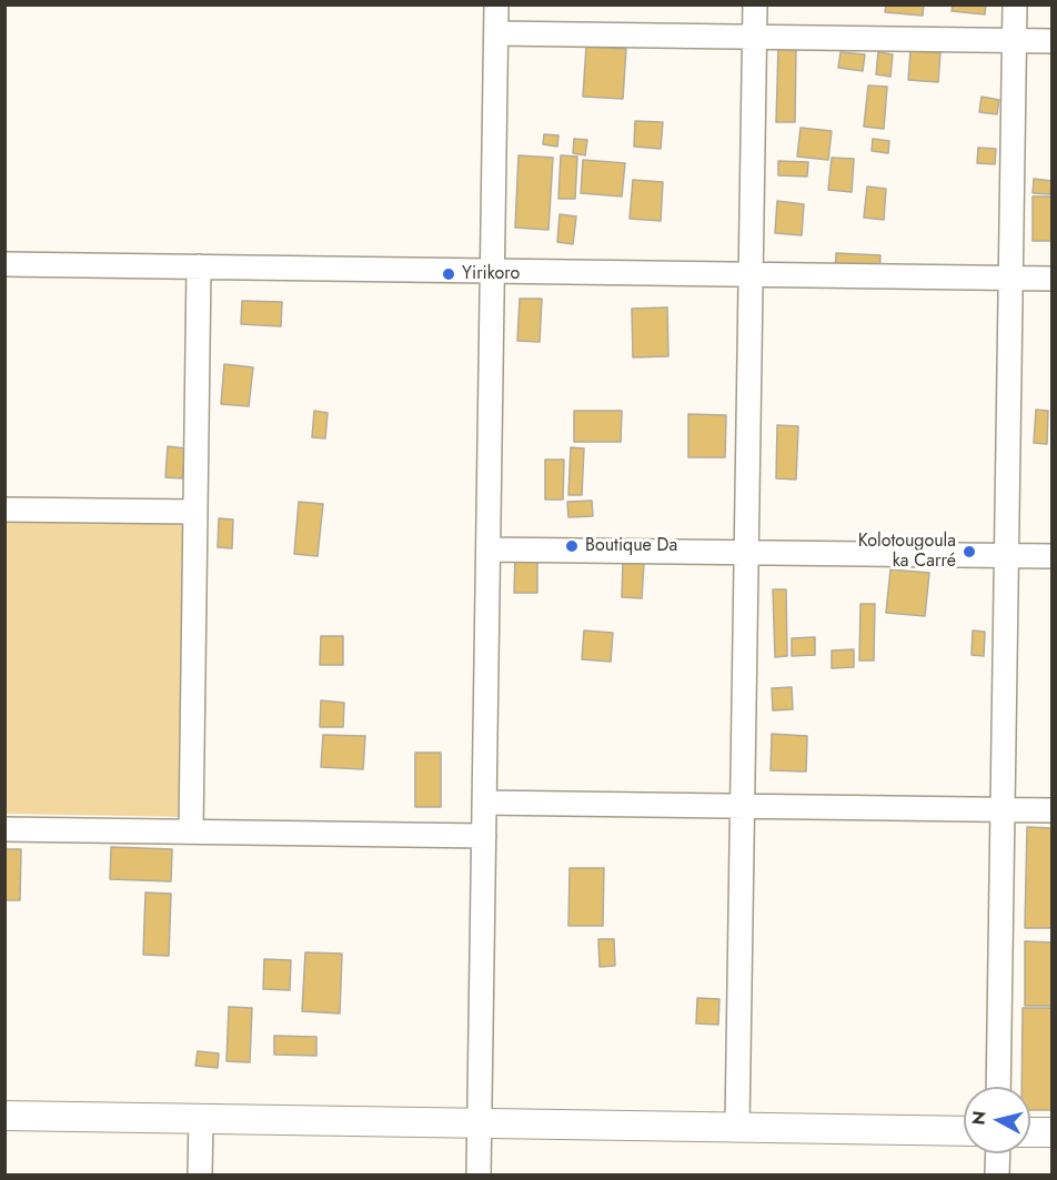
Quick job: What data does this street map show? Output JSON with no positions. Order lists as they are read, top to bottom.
{
  "places": ["Yirikoro", "Boutique Da", "Kolotougoula ka Carré"],
  "north": "left"
}
